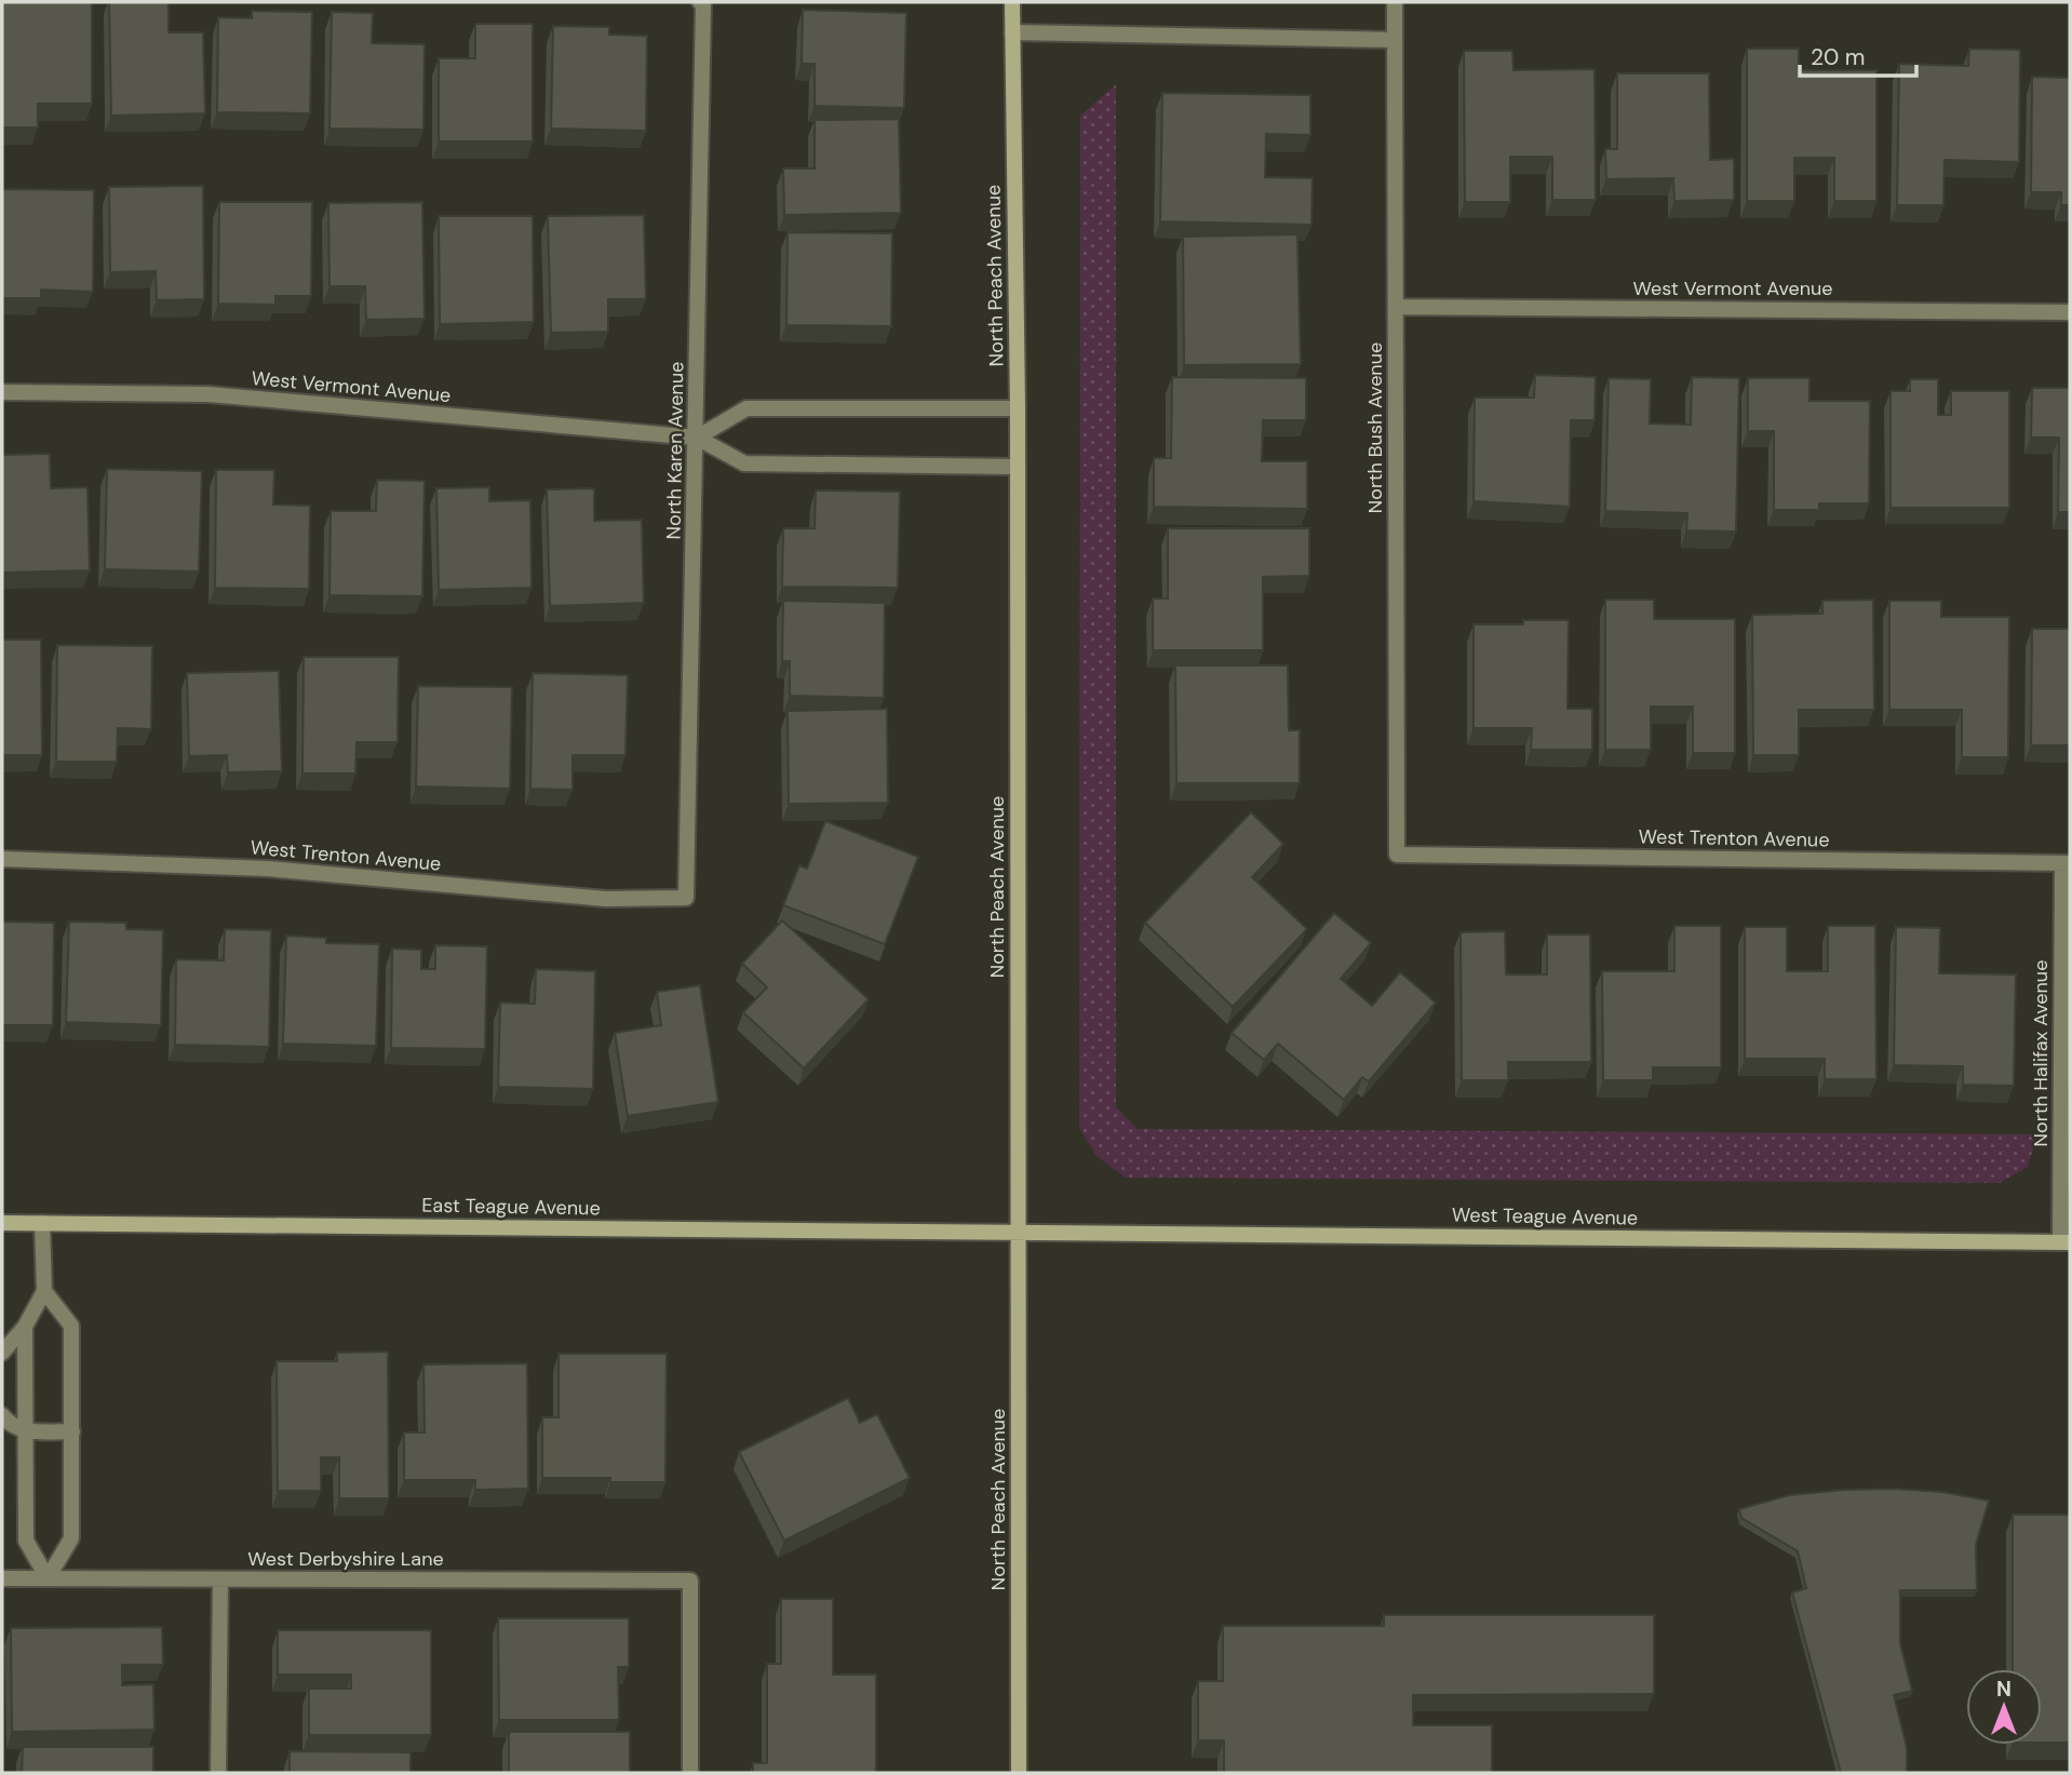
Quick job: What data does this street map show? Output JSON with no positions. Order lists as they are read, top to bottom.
{
  "streets": {
    "street": [
      "North Peach Avenue",
      "West Vermont Avenue",
      "North Bush Avenue",
      "North Karen Avenue",
      "West Trenton Avenue",
      "North Halifax Avenue",
      "East Teague Avenue",
      "West Teague Avenue",
      "West Derbyshire Lane"
    ]
  },
  "crossings": [
    ["North Peach Avenue", "West Vermont Avenue"],
    ["North Peach Avenue", "East Teague Avenue"],
    ["North Peach Avenue", "West Teague Avenue"],
    ["West Vermont Avenue", "North Bush Avenue"],
    ["West Vermont Avenue", "North Karen Avenue"],
    ["North Bush Avenue", "West Trenton Avenue"],
    ["North Karen Avenue", "West Trenton Avenue"],
    ["West Trenton Avenue", "North Halifax Avenue"],
    ["North Halifax Avenue", "West Teague Avenue"],
    ["East Teague Avenue", "West Teague Avenue"]
  ],
  "scale_bar": "20 m",
  "north": "top"
}
